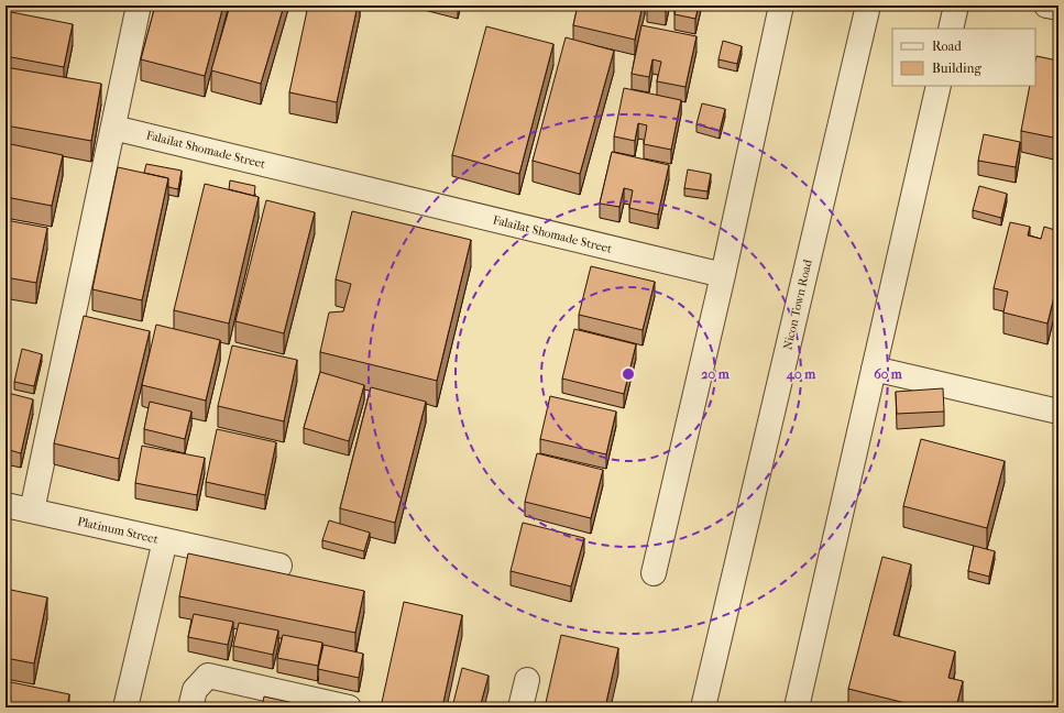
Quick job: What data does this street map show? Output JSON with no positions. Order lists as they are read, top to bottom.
{
  "streets": {
    "street": ["Falailat Shomade Street", "Nicon Town Road", "Platinum Street"]
  },
  "legend": ["Road", "Building"],
  "rings": ["20 m", "40 m", "60 m"]
}
